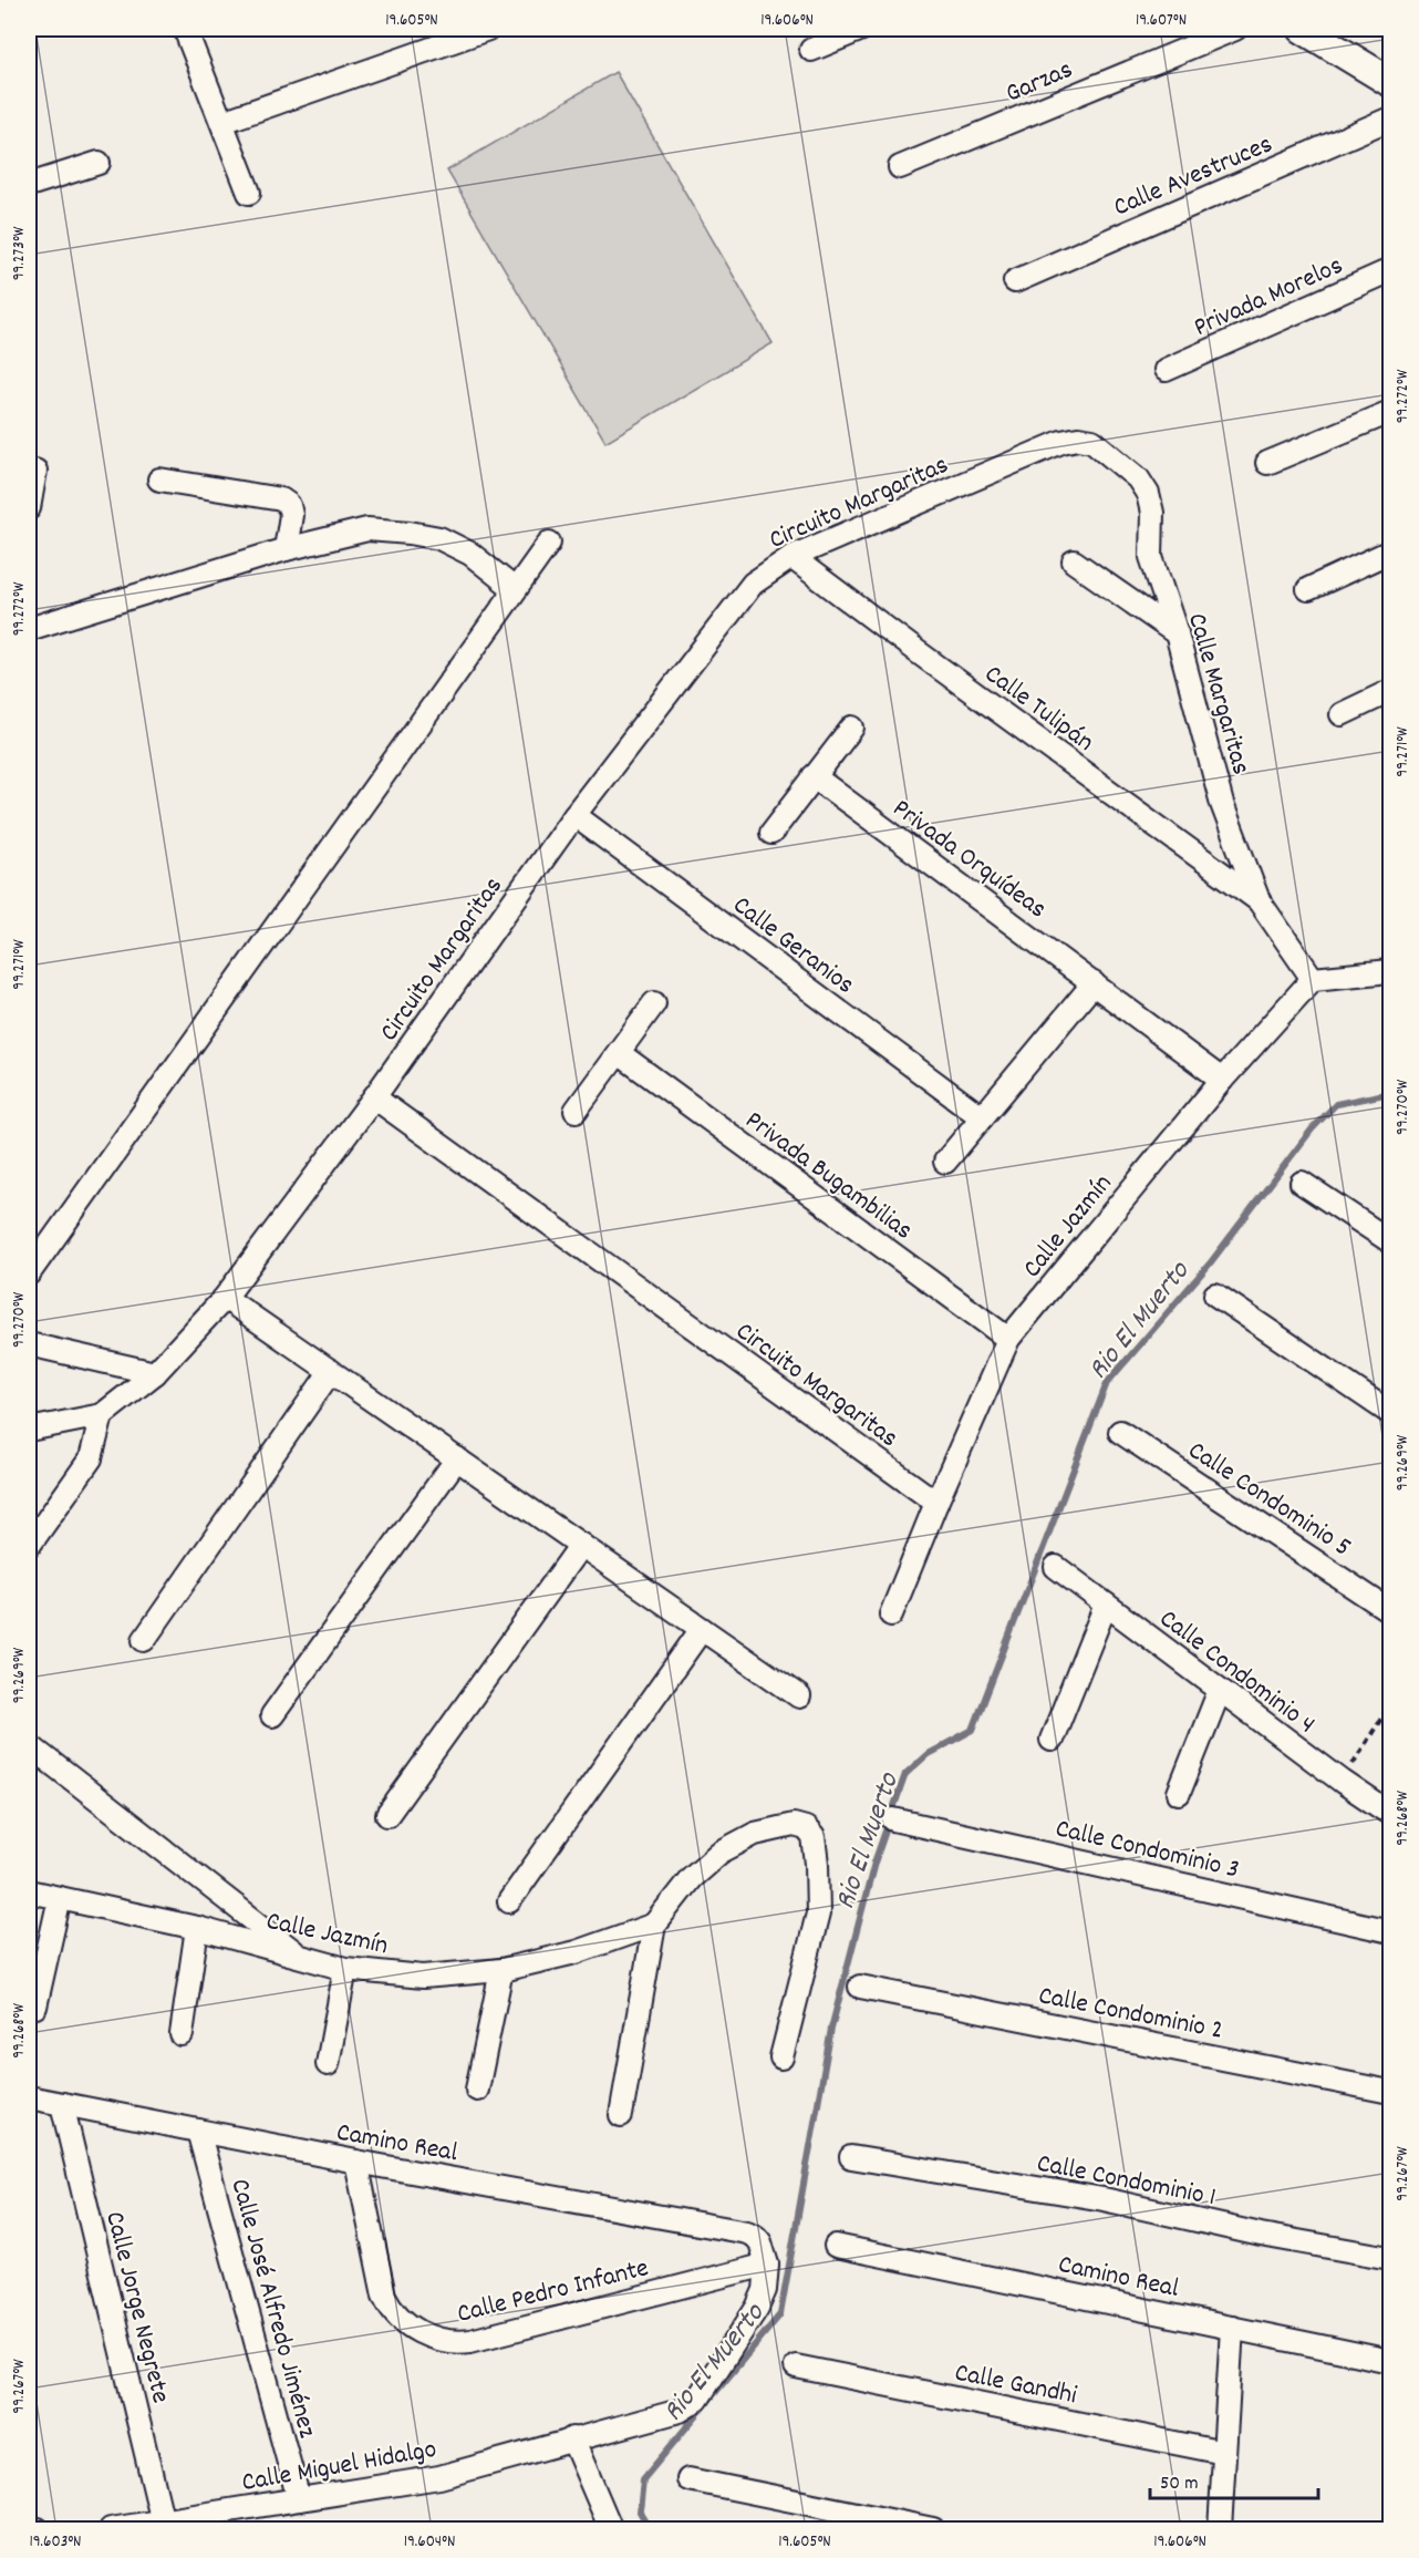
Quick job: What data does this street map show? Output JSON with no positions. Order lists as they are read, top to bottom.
{
  "streets": {
    "street": [
      "Garzas",
      "Calle Avestruces",
      "Privada Morelos",
      "Circuito Margaritas",
      "Calle Margaritas",
      "Calle Tulipán",
      "Privada Orquídeas",
      "Calle Geranios",
      "Privada Bugambilias",
      "Calle Jazmín",
      "Calle Condominio 5",
      "Calle Condominio 4",
      "Calle Condominio 3",
      "Calle Condominio 2",
      "Camino Real",
      "Calle Condominio 1",
      "Calle Pedro Infante",
      "Calle Jorge Negrete",
      "Calle José Alfredo Jiménez",
      "Calle Gandhi",
      "Calle Miguel Hidalgo"
    ]
  },
  "crossings": [
    ["Circuito Margaritas", "Calle Margaritas"],
    ["Circuito Margaritas", "Calle Tulipán"],
    ["Circuito Margaritas", "Calle Geranios"],
    ["Circuito Margaritas", "Calle Jazmín"],
    ["Calle Margaritas", "Calle Tulipán"],
    ["Calle Margaritas", "Calle Jazmín"],
    ["Privada Orquídeas", "Calle Jazmín"],
    ["Privada Bugambilias", "Calle Jazmín"],
    ["Camino Real", "Calle Pedro Infante"],
    ["Camino Real", "Calle Jorge Negrete"],
    ["Camino Real", "Calle José Alfredo Jiménez"],
    ["Camino Real", "Calle Miguel Hidalgo"],
    ["Calle Pedro Infante", "Calle Miguel Hidalgo"],
    ["Calle Jorge Negrete", "Calle Miguel Hidalgo"],
    ["Calle José Alfredo Jiménez", "Calle Miguel Hidalgo"]
  ],
  "water": ["Rio El Muerto"],
  "scale_bar": "50 m",
  "coordinates": [
    "19.605°N",
    "19.606°N",
    "19.607°N",
    "99.273°W",
    "99.272°W",
    "99.271°W",
    "99.270°W",
    "99.269°W",
    "99.268°W",
    "99.267°W",
    "19.603°N",
    "19.604°N"
  ]
}
